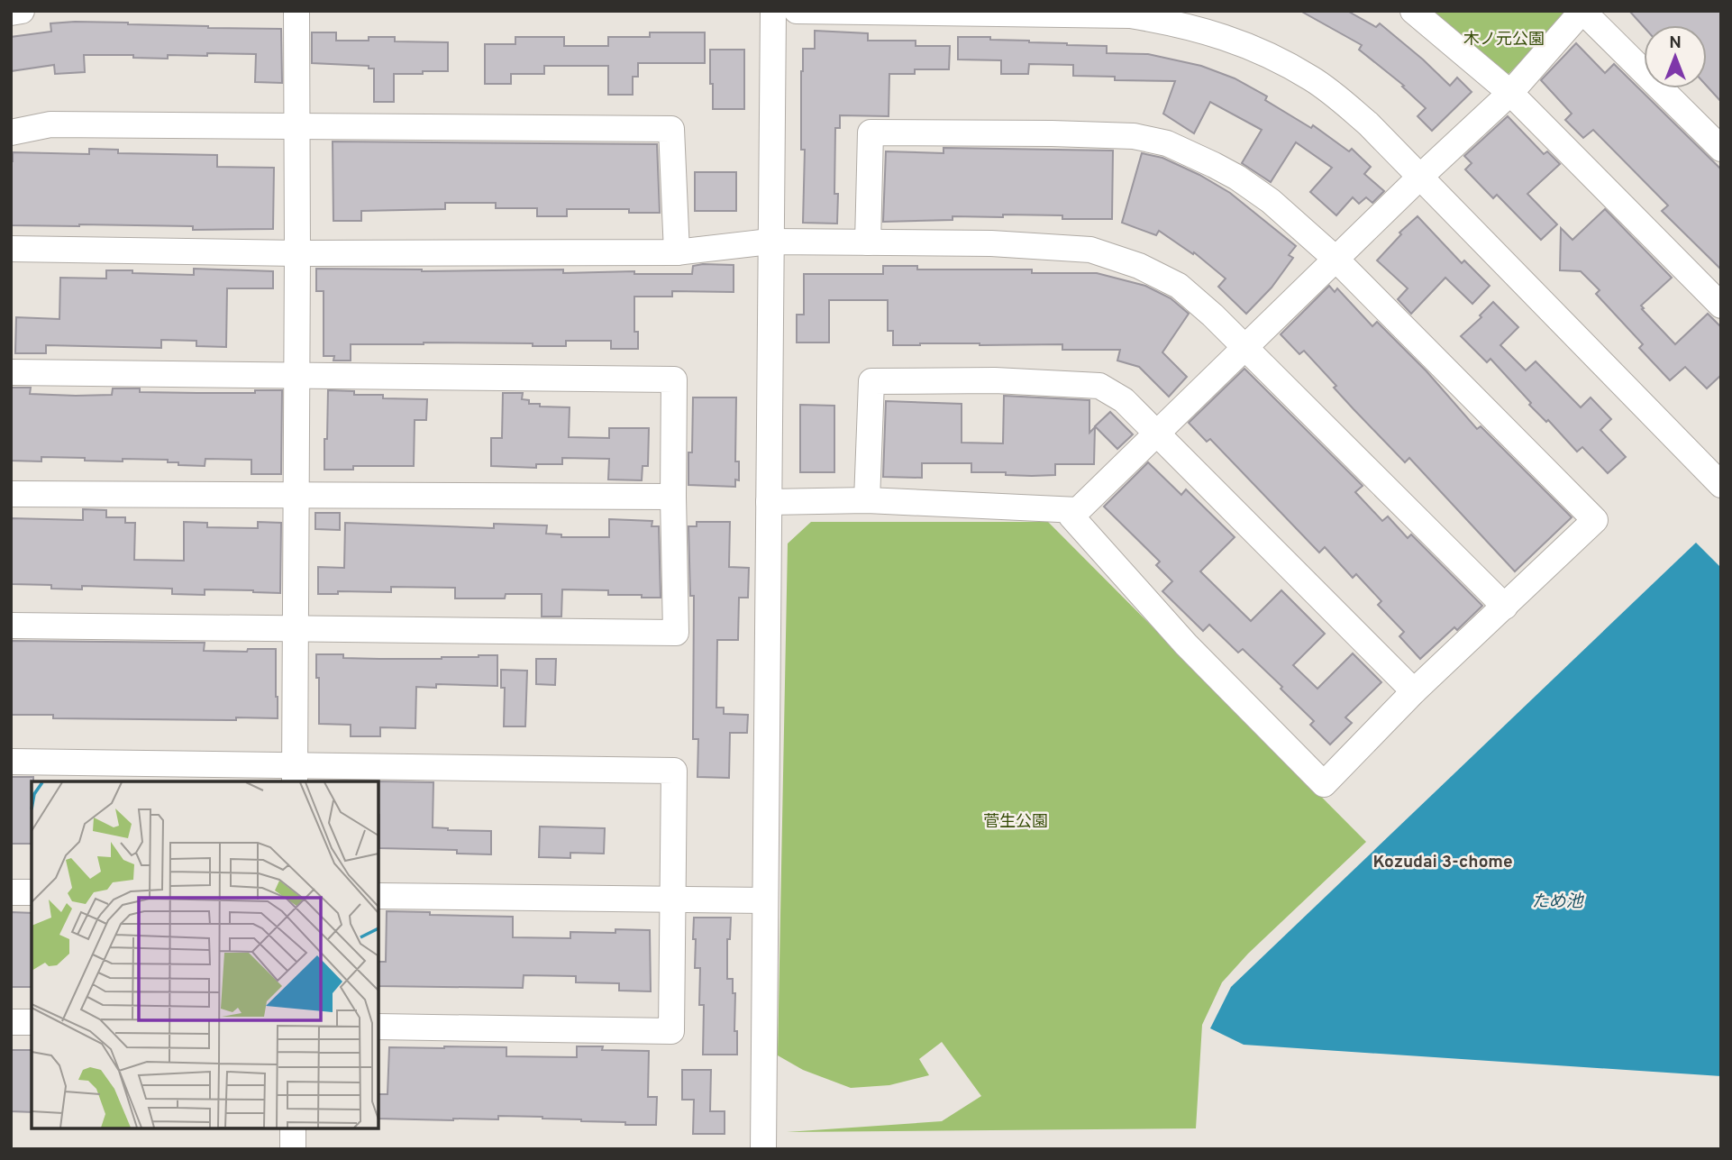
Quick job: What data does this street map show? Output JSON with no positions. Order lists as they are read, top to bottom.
{
  "districts": ["Kozudai 3-chome"],
  "water": ["ため池"],
  "parks": ["木ノ元公園", "菅生公園"],
  "north": "top"
}
